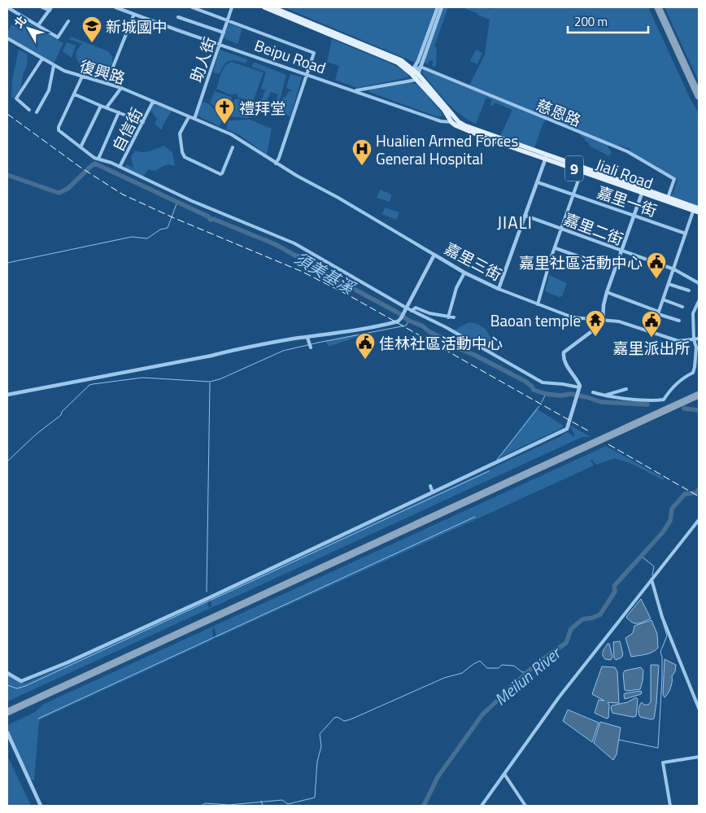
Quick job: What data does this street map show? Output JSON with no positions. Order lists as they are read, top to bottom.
{
  "streets": {
    "main road": ["9", "Jiali Road"],
    "street": [
      "Beipu Road",
      "助人街",
      "復興路",
      "慈恩路",
      "自信街",
      "嘉里一街",
      "嘉里二街",
      "嘉里三街"
    ]
  },
  "crossings": [
    ["Beipu Road", "助人街"],
    ["Beipu Road", "9"],
    ["Beipu Road", "Jiali Road"],
    ["助人街", "復興路"],
    ["助人街", "嘉里三街"],
    ["復興路", "自信街"],
    ["復興路", "嘉里三街"],
    ["慈恩路", "Jiali Road"],
    ["9", "Jiali Road"]
  ],
  "districts": ["JIALI"],
  "water": ["須美基溪", "Meilun River"],
  "places": {
    "school or university": ["新城國中"],
    "church": ["禮拜堂"],
    "hospital": ["Hualien Armed Forces General Hospital"],
    "public building": ["嘉里社區活動中心", "嘉里派出所", "佳林社區活動中心"],
    "temple": ["Baoan temple"]
  },
  "scale_bar": "200 m",
  "north": "top left"
}
